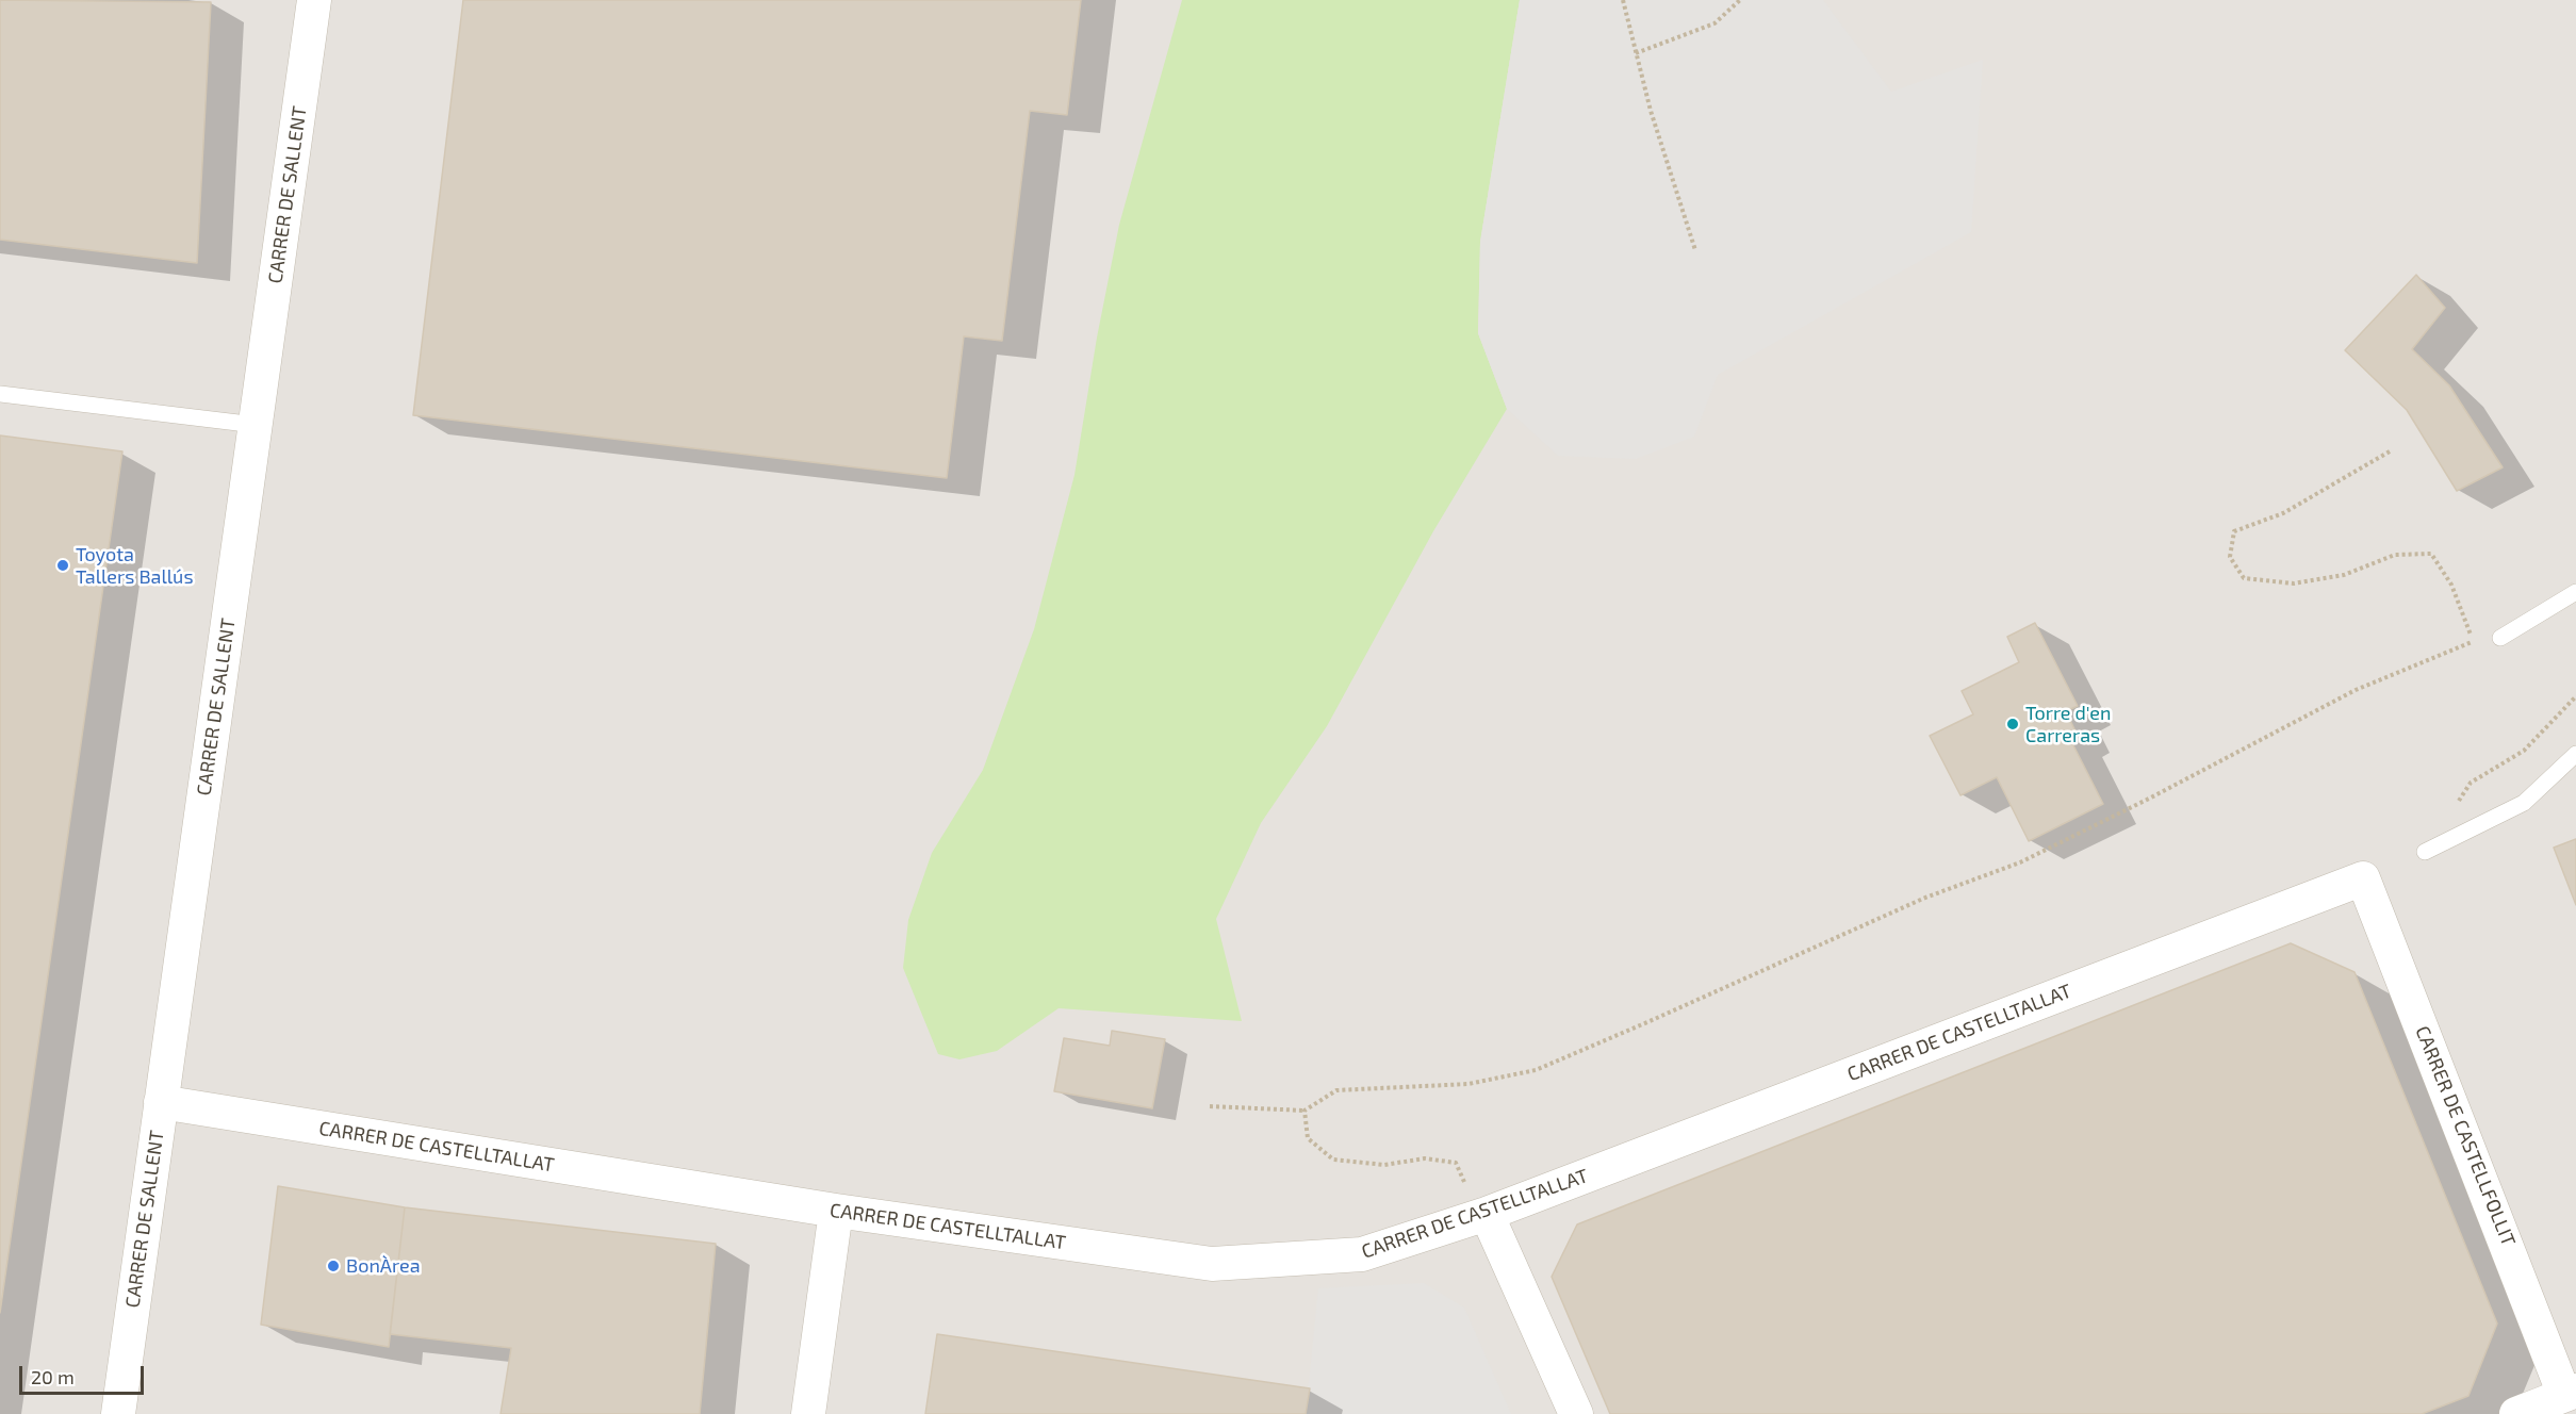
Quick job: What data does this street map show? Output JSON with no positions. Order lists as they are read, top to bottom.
{
  "streets": {
    "street": ["CARRER DE SALLENT", "CARRER DE CASTELLTALLAT", "CARRER DE CASTELLFOLLIT"]
  },
  "crossings": [
    ["CARRER DE SALLENT", "CARRER DE CASTELLTALLAT"],
    ["CARRER DE CASTELLTALLAT", "CARRER DE CASTELLFOLLIT"]
  ],
  "places": ["Toyota Tallers Ballús", "Torre d'en Carreras", "BonÀrea"],
  "scale_bar": "20 m"
}
